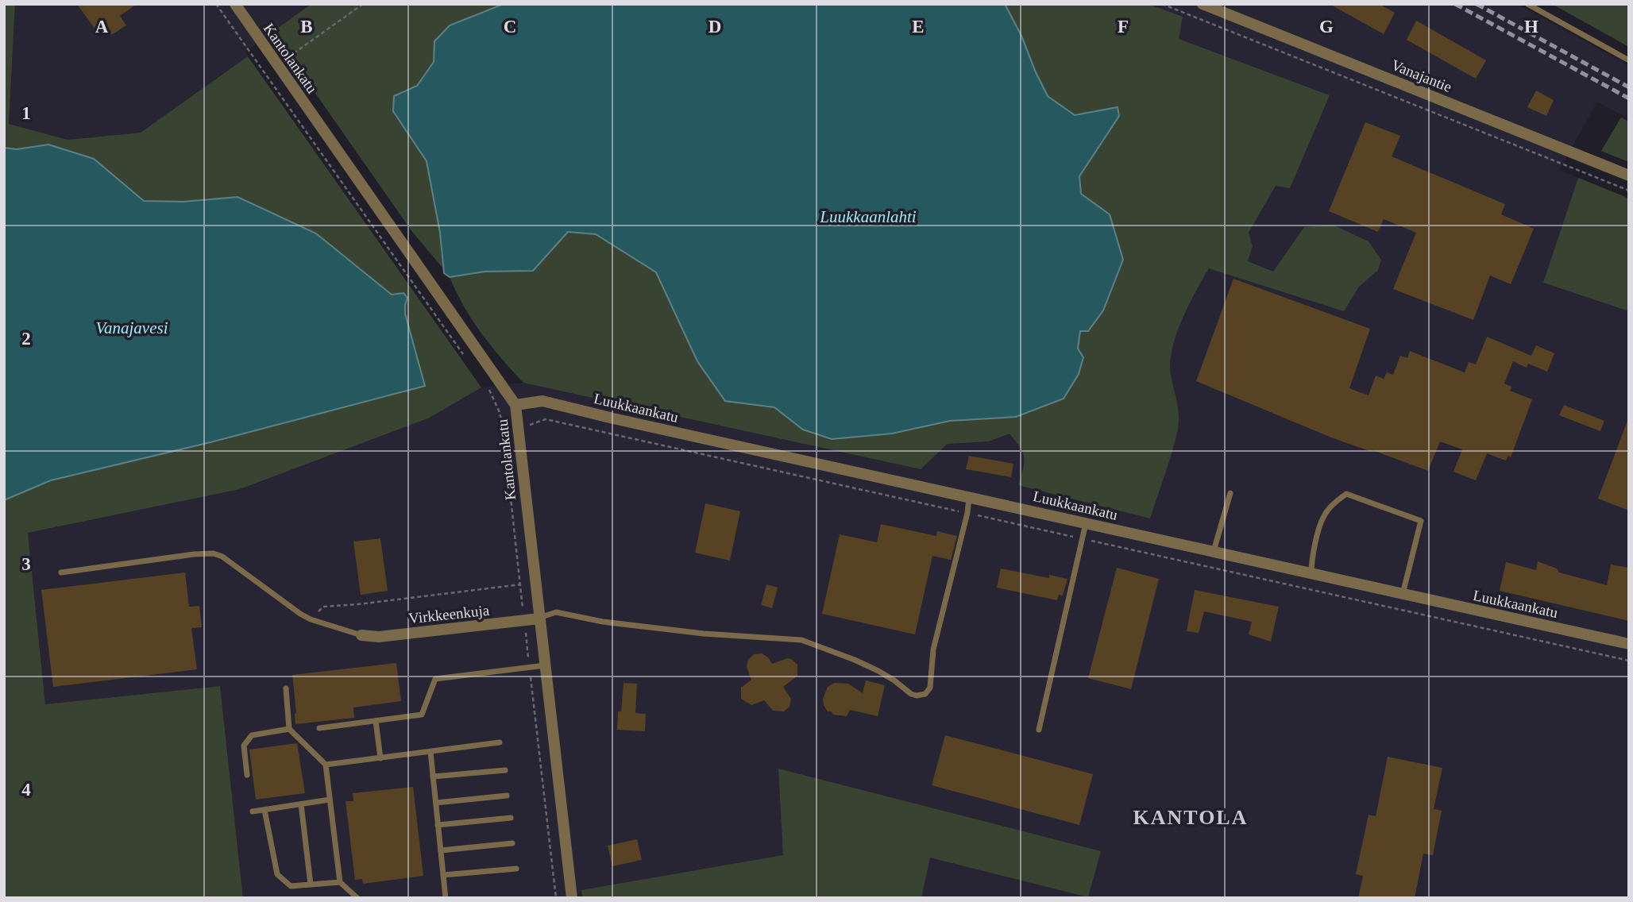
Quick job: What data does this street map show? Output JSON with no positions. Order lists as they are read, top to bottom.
{
  "streets": {
    "street": [
      "Kantolankatu",
      "Vanajantie",
      "Luukkaankatu",
      "Virkkeenkuja"
    ]
  },
  "crossings": [
    ["Kantolankatu", "Luukkaankatu"],
    ["Kantolankatu", "Virkkeenkuja"]
  ],
  "districts": ["KANTOLA"],
  "water": ["Luukkaanlahti", "Vanajavesi"],
  "grid": {
    "columns": [
      "A",
      "B",
      "C",
      "D",
      "E",
      "F",
      "G",
      "H"
    ],
    "rows": [
      "1",
      "2",
      "3",
      "4"
    ]
  }
}
